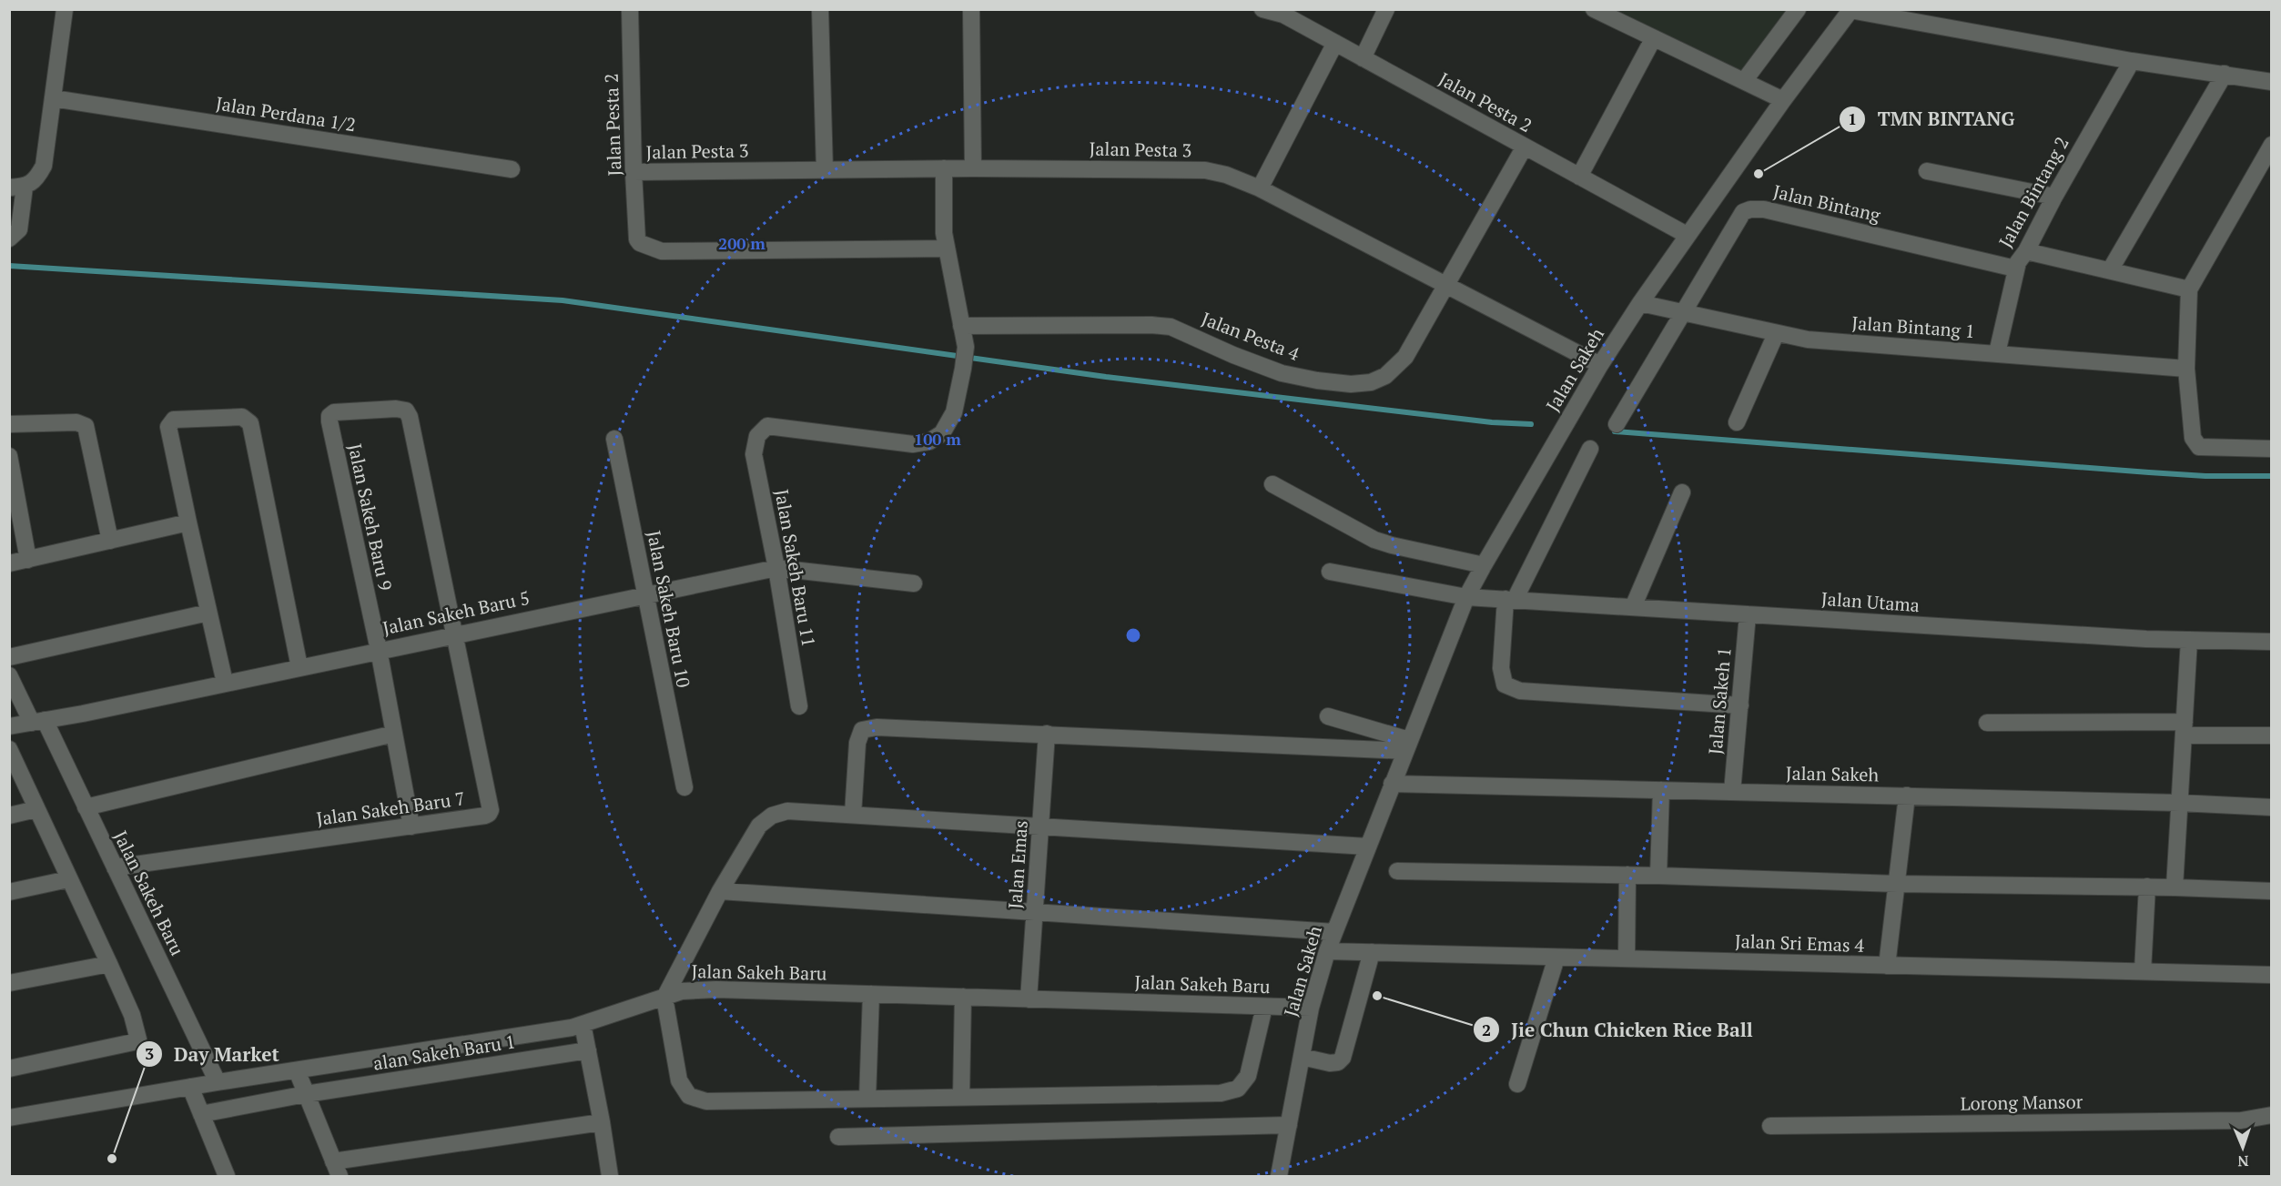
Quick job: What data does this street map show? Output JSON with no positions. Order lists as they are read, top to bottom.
{
  "streets": {
    "street": [
      "Jalan Pesta 2",
      "Jalan Perdana 1/2",
      "Jalan Pesta 3",
      "Jalan Bintang 2",
      "Jalan Bintang",
      "Jalan Bintang 1",
      "Jalan Pesta 4",
      "Jalan Sakeh",
      "Jalan Sakeh Baru 9",
      "Jalan Sakeh Baru 11",
      "Jalan Utama",
      "Jalan Sakeh Baru 10",
      "Jalan Sakeh Baru 5",
      "Jalan Sakeh 1",
      "Jalan Sakeh Baru 7",
      "Jalan Emas",
      "Jalan Sakeh Baru",
      "Jalan Sri Emas 4",
      "alan Sakeh Baru 1",
      "Lorong Mansor"
    ]
  },
  "crossings": [
    ["Jalan Pesta 2", "Jalan Pesta 3"],
    ["Jalan Pesta 2", "Jalan Pesta 4"],
    ["Jalan Pesta 2", "Jalan Sakeh"],
    ["Jalan Pesta 3", "Jalan Pesta 4"],
    ["Jalan Pesta 3", "Jalan Sakeh"],
    ["Jalan Bintang 2", "Jalan Bintang"],
    ["Jalan Bintang 2", "Jalan Bintang 1"],
    ["Jalan Bintang", "Jalan Bintang 1"],
    ["Jalan Bintang 1", "Jalan Sakeh"],
    ["Jalan Pesta 4", "Jalan Sakeh Baru 11"],
    ["Jalan Sakeh", "Jalan Utama"],
    ["Jalan Sakeh", "Jalan Sakeh 1"],
    ["Jalan Sakeh", "Jalan Sakeh Baru"],
    ["Jalan Sakeh", "Jalan Sri Emas 4"],
    ["Jalan Sakeh Baru 9", "Jalan Sakeh Baru 5"],
    ["Jalan Sakeh Baru 9", "Jalan Sakeh Baru 7"],
    ["Jalan Sakeh Baru 11", "Jalan Sakeh Baru 5"],
    ["Jalan Utama", "Jalan Sakeh 1"],
    ["Jalan Sakeh Baru 10", "Jalan Sakeh Baru 5"],
    ["Jalan Sakeh Baru 5", "Jalan Sakeh Baru 7"],
    ["Jalan Sakeh Baru 5", "Jalan Sakeh Baru"],
    ["Jalan Sakeh Baru 7", "Jalan Sakeh Baru"],
    ["Jalan Emas", "Jalan Sakeh Baru"]
  ],
  "places": ["TMN BINTANG", "Jie Chun Chicken Rice Ball", "Day Market"],
  "north": "bottom",
  "rings": ["200 m", "100 m"]
}
